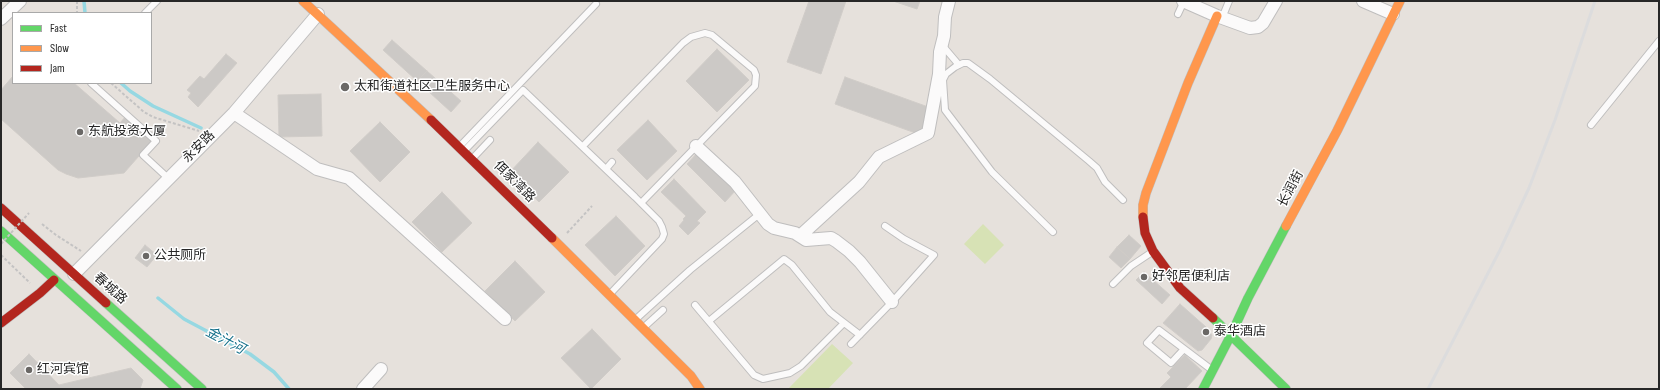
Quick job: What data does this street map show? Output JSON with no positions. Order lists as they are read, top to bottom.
{
  "streets": {
    "street": [
      "永安路",
      "佴家湾路",
      "长润街",
      "春城路"
    ]
  },
  "crossings": [
    ["永安路", "佴家湾路"],
    ["永安路", "春城路"]
  ],
  "water": ["金汁河"],
  "places": [
    "太和街道社区卫生服务中心",
    "东航投资大厦",
    "公共厕所",
    "好邻居便利店",
    "泰华酒店",
    "红河宾馆"
  ],
  "legend": ["Fast", "Slow", "Jam"]
}
